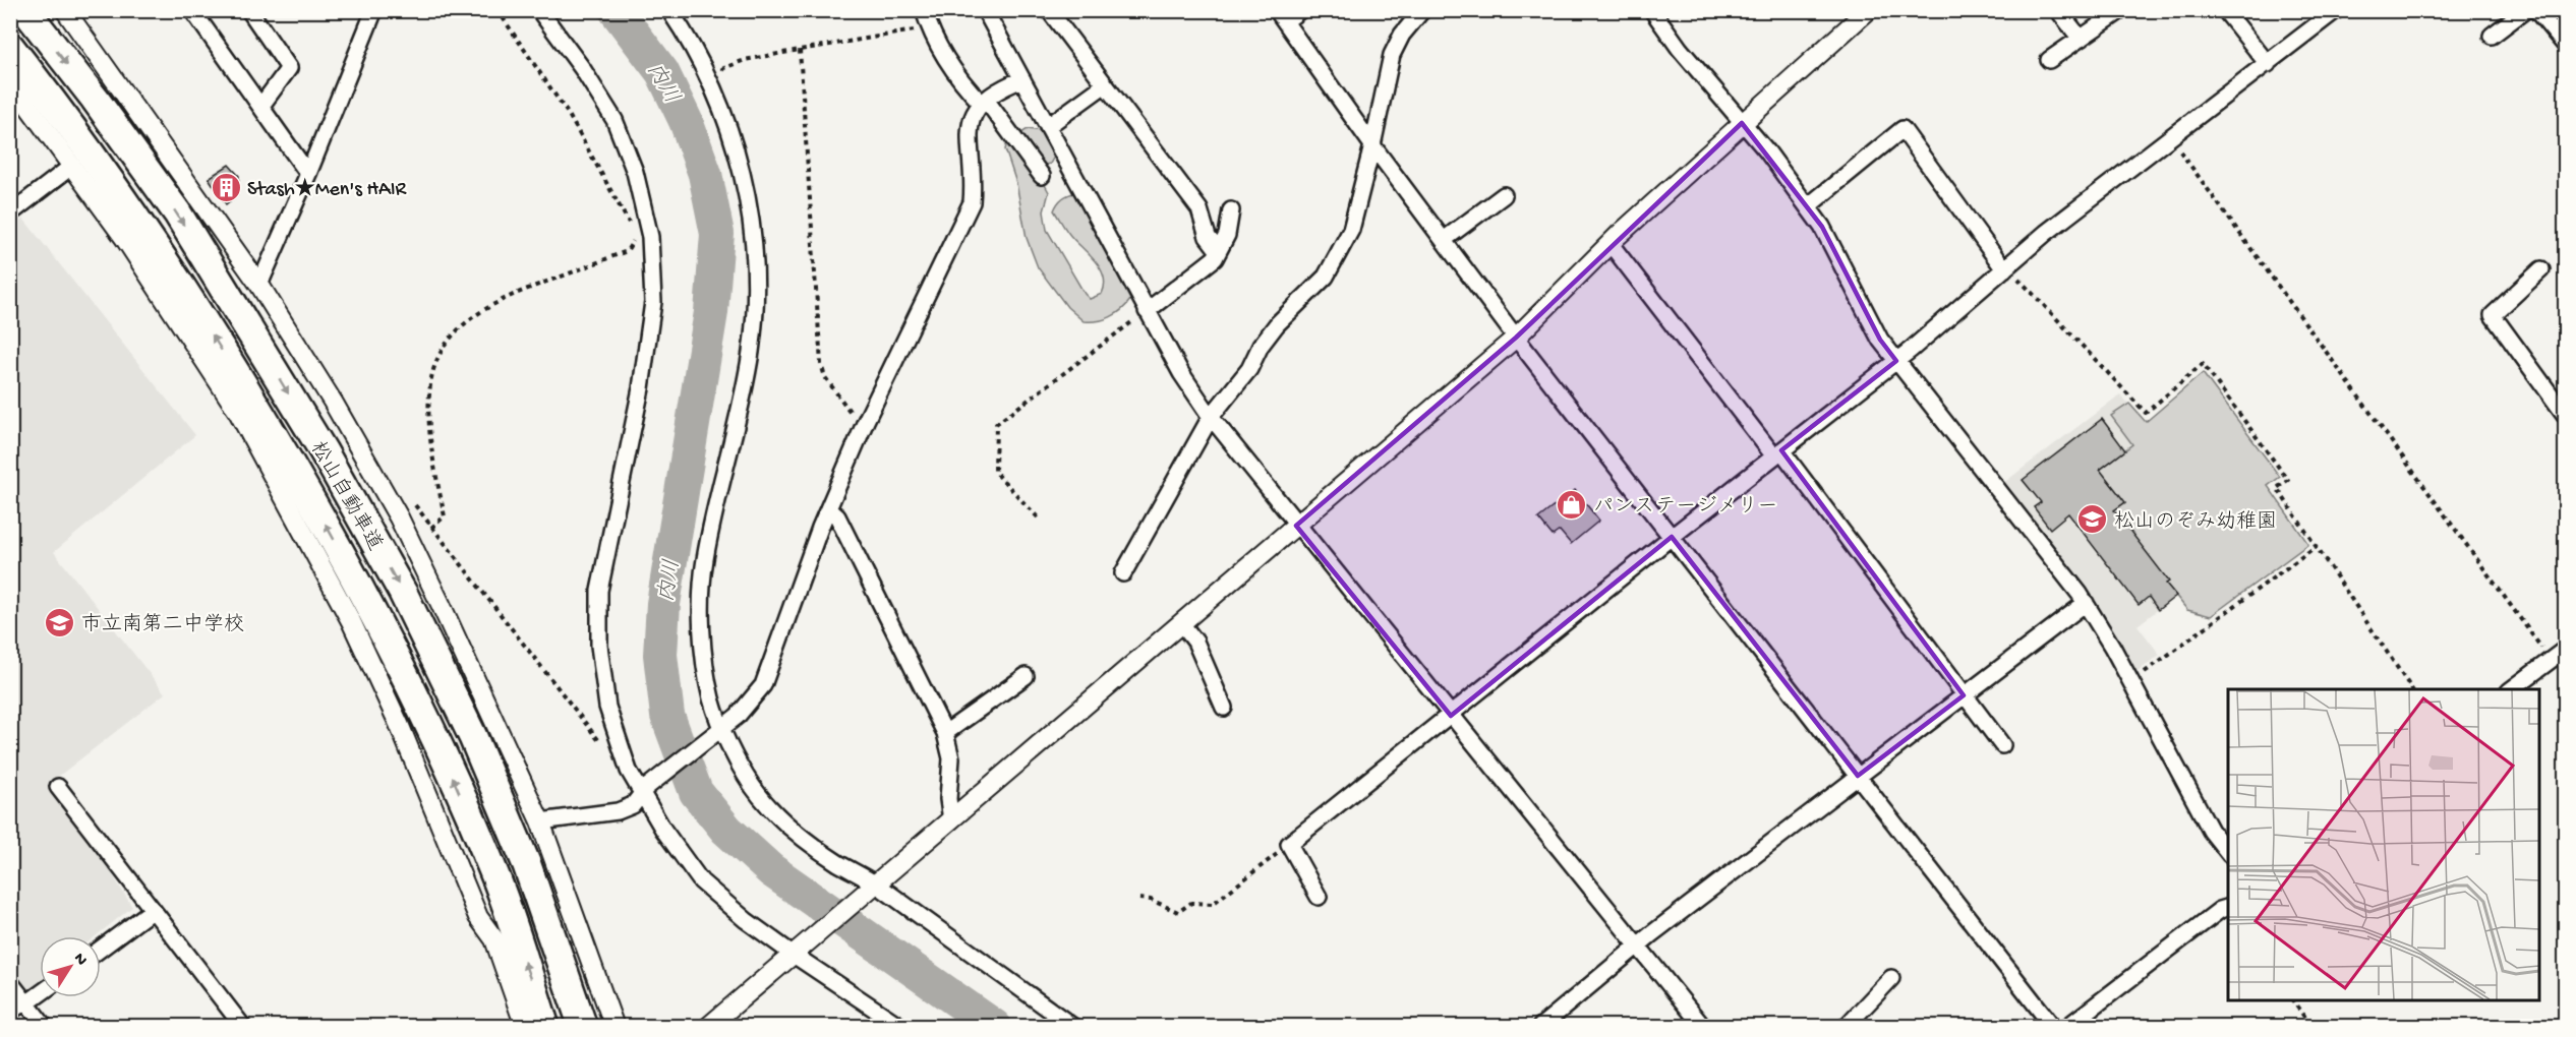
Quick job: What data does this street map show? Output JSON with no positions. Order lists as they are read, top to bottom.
{
  "streets": {
    "highway": ["松山自動車道"]
  },
  "water": ["内川"],
  "places": {
    "building": ["Stash★Men's HAIR"],
    "shop": ["パンステージメリー"],
    "school or university": ["松山のぞみ幼稚園", "市立南第二中学校"]
  },
  "north": "top right"
}
